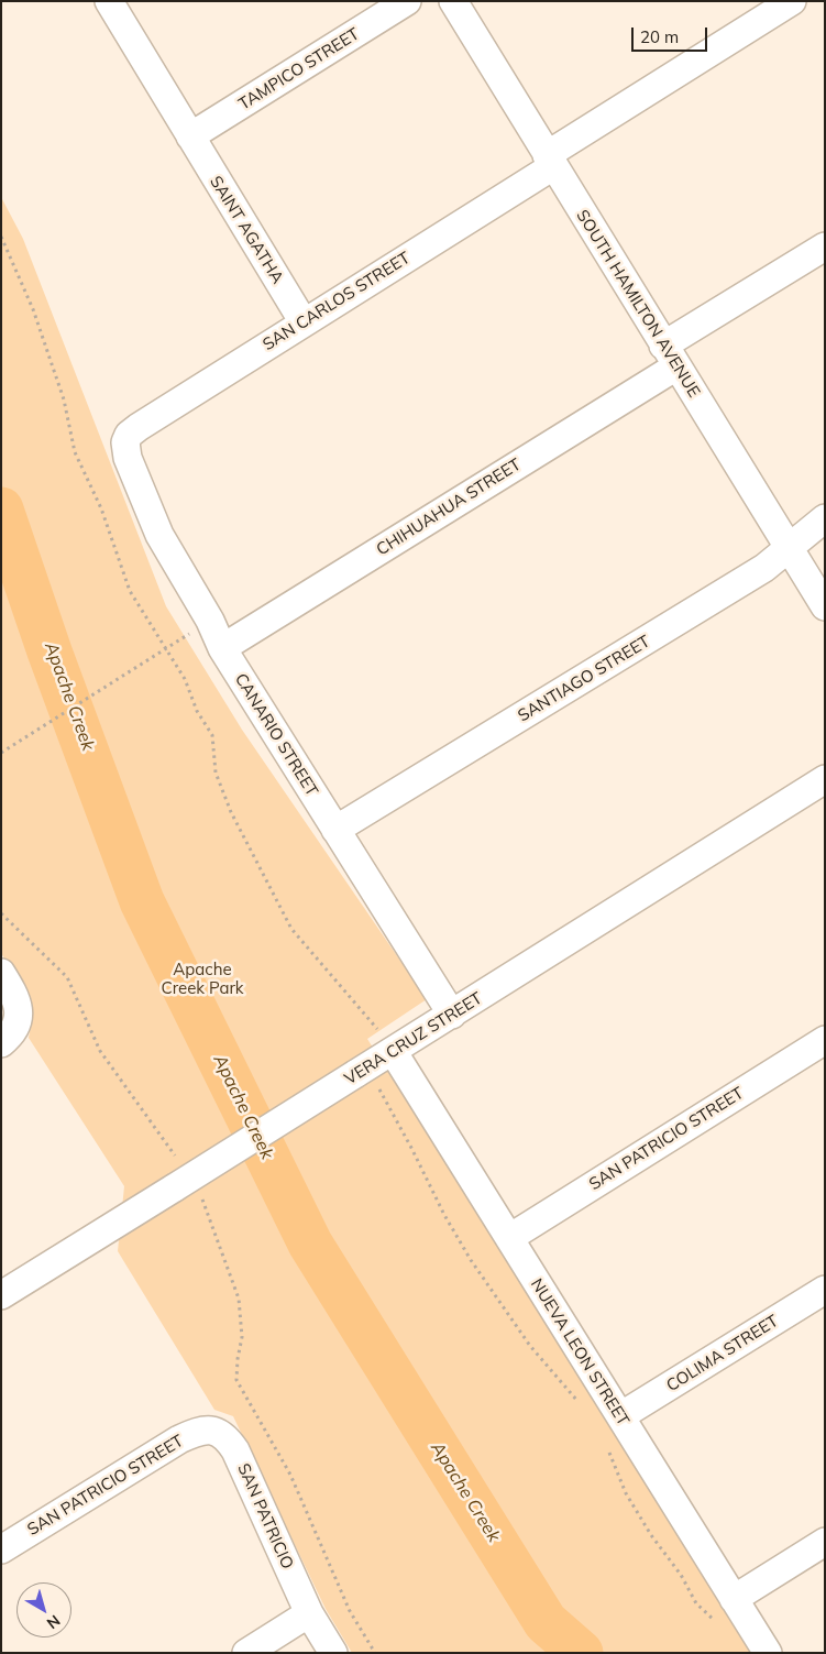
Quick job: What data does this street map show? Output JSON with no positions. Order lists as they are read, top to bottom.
{
  "streets": {
    "street": [
      "TAMPICO STREET",
      "SAINT AGATHA",
      "SAN CARLOS STREET",
      "SOUTH HAMILTON AVENUE",
      "CHIHUAHUA STREET",
      "SANTIAGO STREET",
      "CANARIO STREET",
      "VERA CRUZ STREET",
      "SAN PATRICIO STREET",
      "NUEVA LEON STREET",
      "COLIMA STREET",
      "SAN PATRICIO"
    ]
  },
  "crossings": [
    ["TAMPICO STREET", "SAINT AGATHA"],
    ["SAINT AGATHA", "SAN CARLOS STREET"],
    ["SAN CARLOS STREET", "SOUTH HAMILTON AVENUE"],
    ["SAN CARLOS STREET", "CANARIO STREET"],
    ["SOUTH HAMILTON AVENUE", "CHIHUAHUA STREET"],
    ["SOUTH HAMILTON AVENUE", "SANTIAGO STREET"],
    ["CHIHUAHUA STREET", "CANARIO STREET"],
    ["SANTIAGO STREET", "CANARIO STREET"],
    ["CANARIO STREET", "VERA CRUZ STREET"],
    ["VERA CRUZ STREET", "NUEVA LEON STREET"],
    ["SAN PATRICIO STREET", "NUEVA LEON STREET"],
    ["SAN PATRICIO STREET", "SAN PATRICIO"],
    ["NUEVA LEON STREET", "COLIMA STREET"]
  ],
  "water": ["Apache Creek"],
  "parks": ["Apache Creek Park"],
  "scale_bar": "20 m",
  "north": "bottom right"
}
